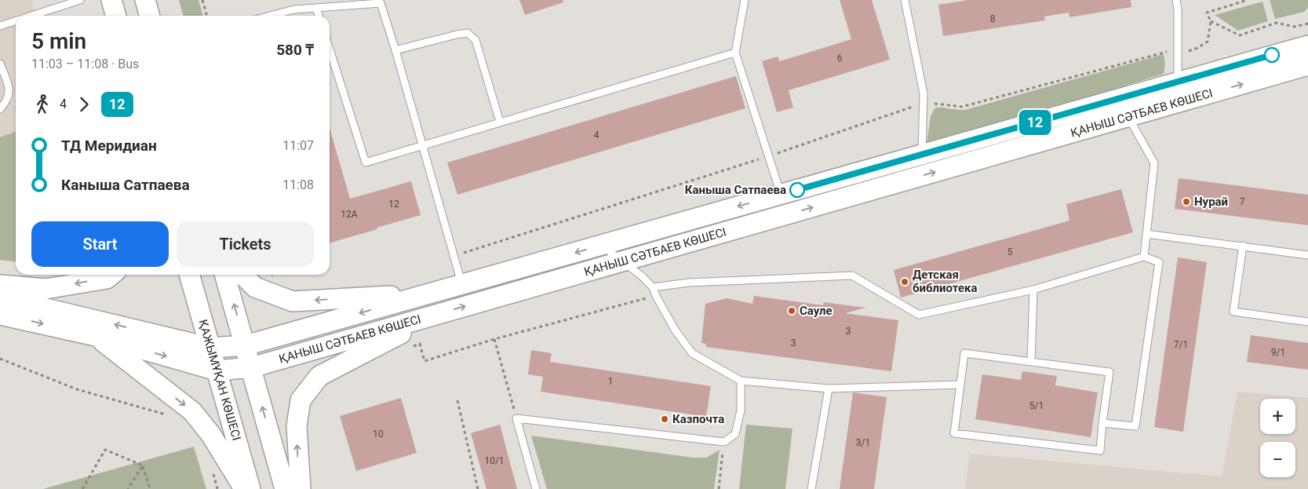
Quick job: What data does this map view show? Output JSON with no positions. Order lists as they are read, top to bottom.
{
  "streets": {
    "main road": ["ҚАНЫШ СӘТБАЕВ КӨШЕСІ", "ҚАЖЫМҰҚАН КӨШЕСІ"]
  },
  "crossings": [
    ["ҚАНЫШ СӘТБАЕВ КӨШЕСІ", "ҚАЖЫМҰҚАН КӨШЕСІ"]
  ],
  "places": [
    "Каныша Сатпаева",
    "Нурай",
    "Детская библиотека",
    "Сауле",
    "Казпочта"
  ],
  "lines": ["bus line 12"],
  "house_numbers": [
    "8",
    "6",
    "4",
    "7",
    "12",
    "12А",
    "5",
    "3",
    "3",
    "7/1",
    "9/1",
    "1",
    "5/1",
    "10",
    "3/1",
    "10/1"
  ],
  "page": {
    "on_map": "12",
    "heading": ["5 min", "11:03 – 11:08 · Bus", "580 ₸"],
    "legs": ["4", "12"],
    "list": [
      {
        "name": "ТД Меридиан",
        "value": "11:07"
      },
      {
        "name": "Каныша Сатпаева",
        "value": "11:08"
      }
    ],
    "buttons": ["Start", "Tickets"],
    "map_buttons": ["+", "−"]
  }
}
